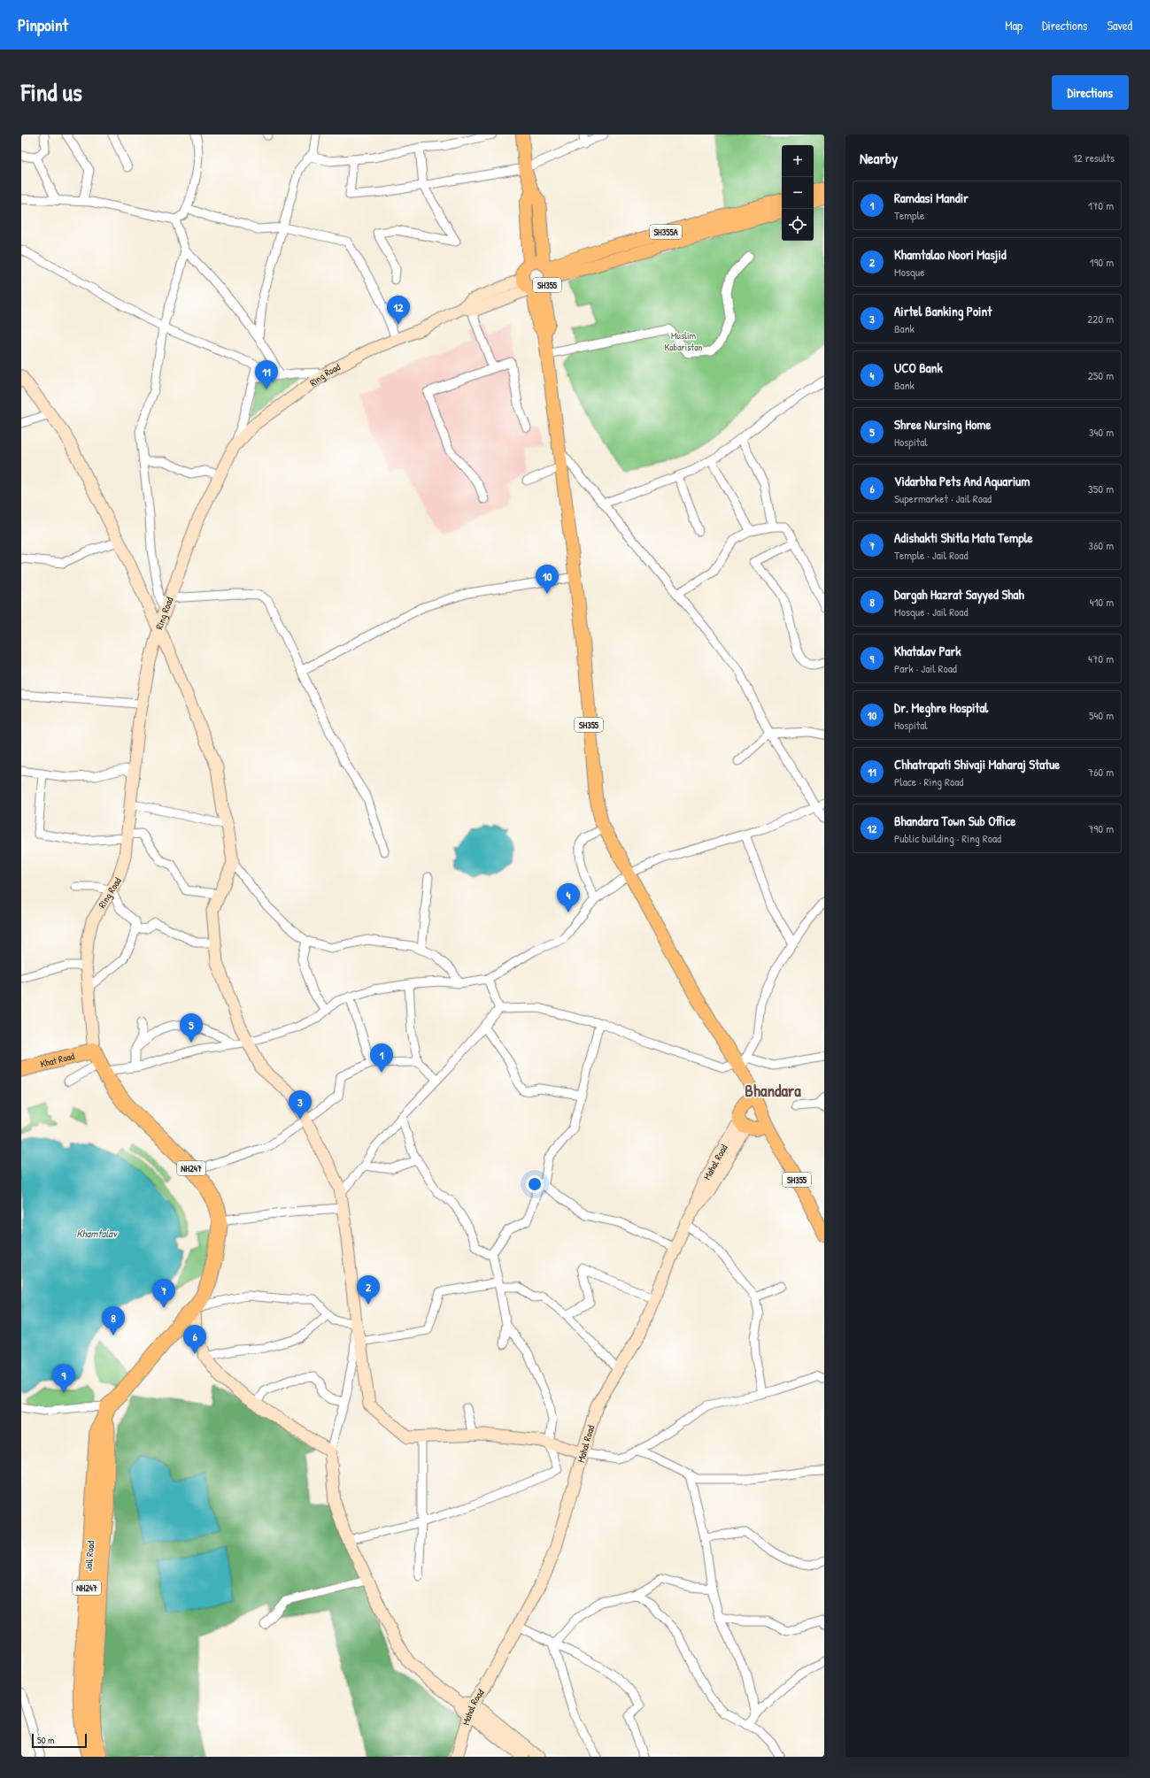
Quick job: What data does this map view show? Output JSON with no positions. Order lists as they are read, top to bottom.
{
  "streets": {
    "highway": ["Khat Road", "NH247", "Jail Road"],
    "main road": ["SH355A", "SH355"],
    "street": ["Ring Road", "Mahal Road"]
  },
  "crossings": [
    ["SH355A", "SH355"],
    ["SH355", "Ring Road"],
    ["Ring Road", "Khat Road"],
    ["Ring Road", "NH247"],
    ["Khat Road", "NH247"],
    ["NH247", "Jail Road"]
  ],
  "districts": ["Bhandara"],
  "water": ["Khamtalav"],
  "parks": ["Muslim Kabaristan"],
  "scale_bar": "50 m",
  "page": {
    "header": "Pinpoint",
    "nav": ["Map", "Directions", "Saved"],
    "title": "Find us",
    "buttons": "Directions",
    "heading": ["Nearby", "12 results"],
    "map_buttons": ["+", "−"],
    "list": [
      {
        "mark": "1",
        "name": "Ramdasi Mandir",
        "note": "Temple",
        "value": "170 m"
      },
      {
        "mark": "2",
        "name": "Khamtalao Noori Masjid",
        "note": "Mosque",
        "value": "190 m"
      },
      {
        "mark": "3",
        "name": "Airtel Banking Point",
        "note": "Bank",
        "value": "220 m"
      },
      {
        "mark": "4",
        "name": "UCO Bank",
        "note": "Bank",
        "value": "250 m"
      },
      {
        "mark": "5",
        "name": "Shree Nursing Home",
        "note": "Hospital",
        "value": "340 m"
      },
      {
        "mark": "6",
        "name": "Vidarbha Pets And Aquarium",
        "note": "Supermarket · Jail Road",
        "value": "350 m"
      },
      {
        "mark": "7",
        "name": "Adishakti Shitla Mata Temple",
        "note": "Temple · Jail Road",
        "value": "360 m"
      },
      {
        "mark": "8",
        "name": "Dargah Hazrat Sayyed Shah",
        "note": "Mosque · Jail Road",
        "value": "410 m"
      },
      {
        "mark": "9",
        "name": "Khatalav Park",
        "note": "Park · Jail Road",
        "value": "470 m"
      },
      {
        "mark": "10",
        "name": "Dr. Meghre Hospital",
        "note": "Hospital",
        "value": "540 m"
      },
      {
        "mark": "11",
        "name": "Chhatrapati Shivaji Maharaj Statue",
        "note": "Place · Ring Road",
        "value": "760 m"
      },
      {
        "mark": "12",
        "name": "Bhandara Town Sub Office",
        "note": "Public building · Ring Road",
        "value": "790 m"
      }
    ],
    "pins": [
      "12",
      "11",
      "10",
      "4",
      "5",
      "1",
      "3",
      "2",
      "7",
      "8",
      "6",
      "9"
    ],
    "scale": "50 m"
  }
}
